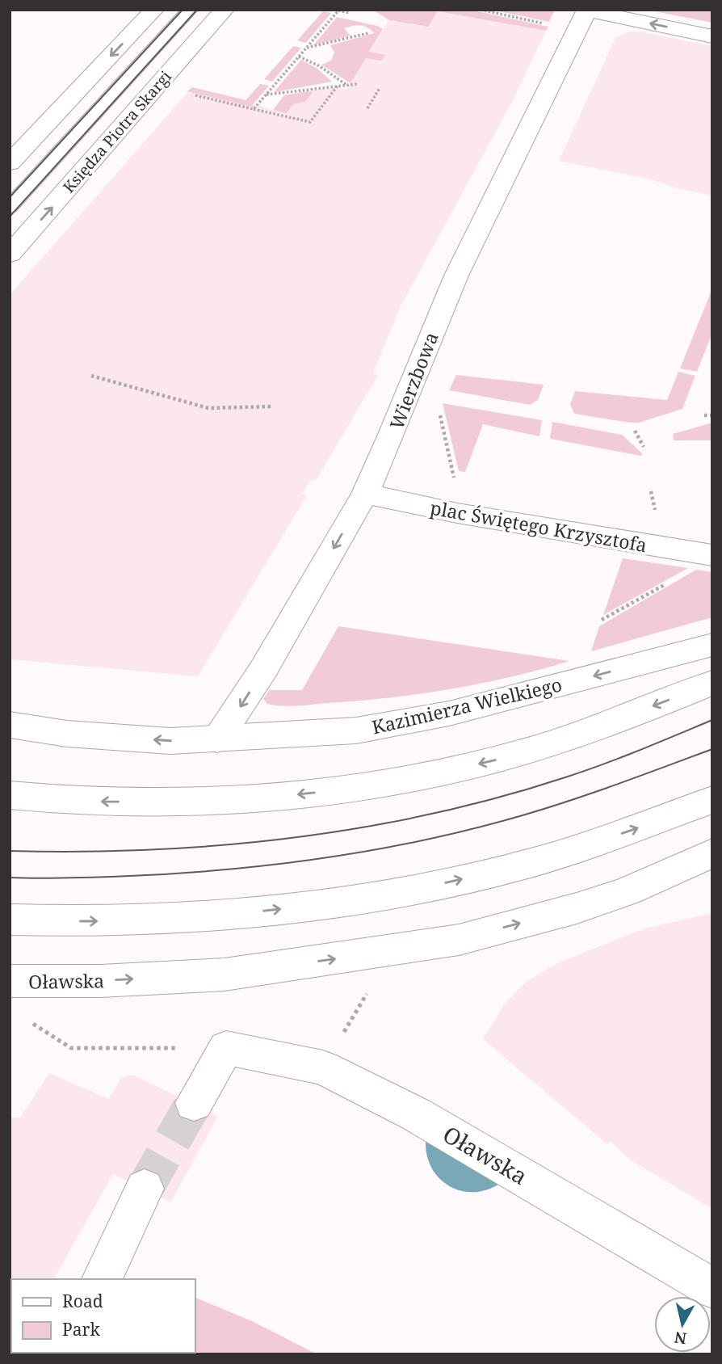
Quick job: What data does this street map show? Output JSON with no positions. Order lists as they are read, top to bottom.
{
  "streets": {
    "street": [
      "Księdza Piotra Skargi",
      "Wierzbowa",
      "plac Świętego Krzysztofa",
      "Kazimierza Wielkiego",
      "Oławska"
    ]
  },
  "crossings": [
    ["Wierzbowa", "plac Świętego Krzysztofa"],
    ["Wierzbowa", "Kazimierza Wielkiego"]
  ],
  "one_way": ["Wierzbowa"],
  "legend": ["Road", "Park"],
  "north": "bottom"
}
